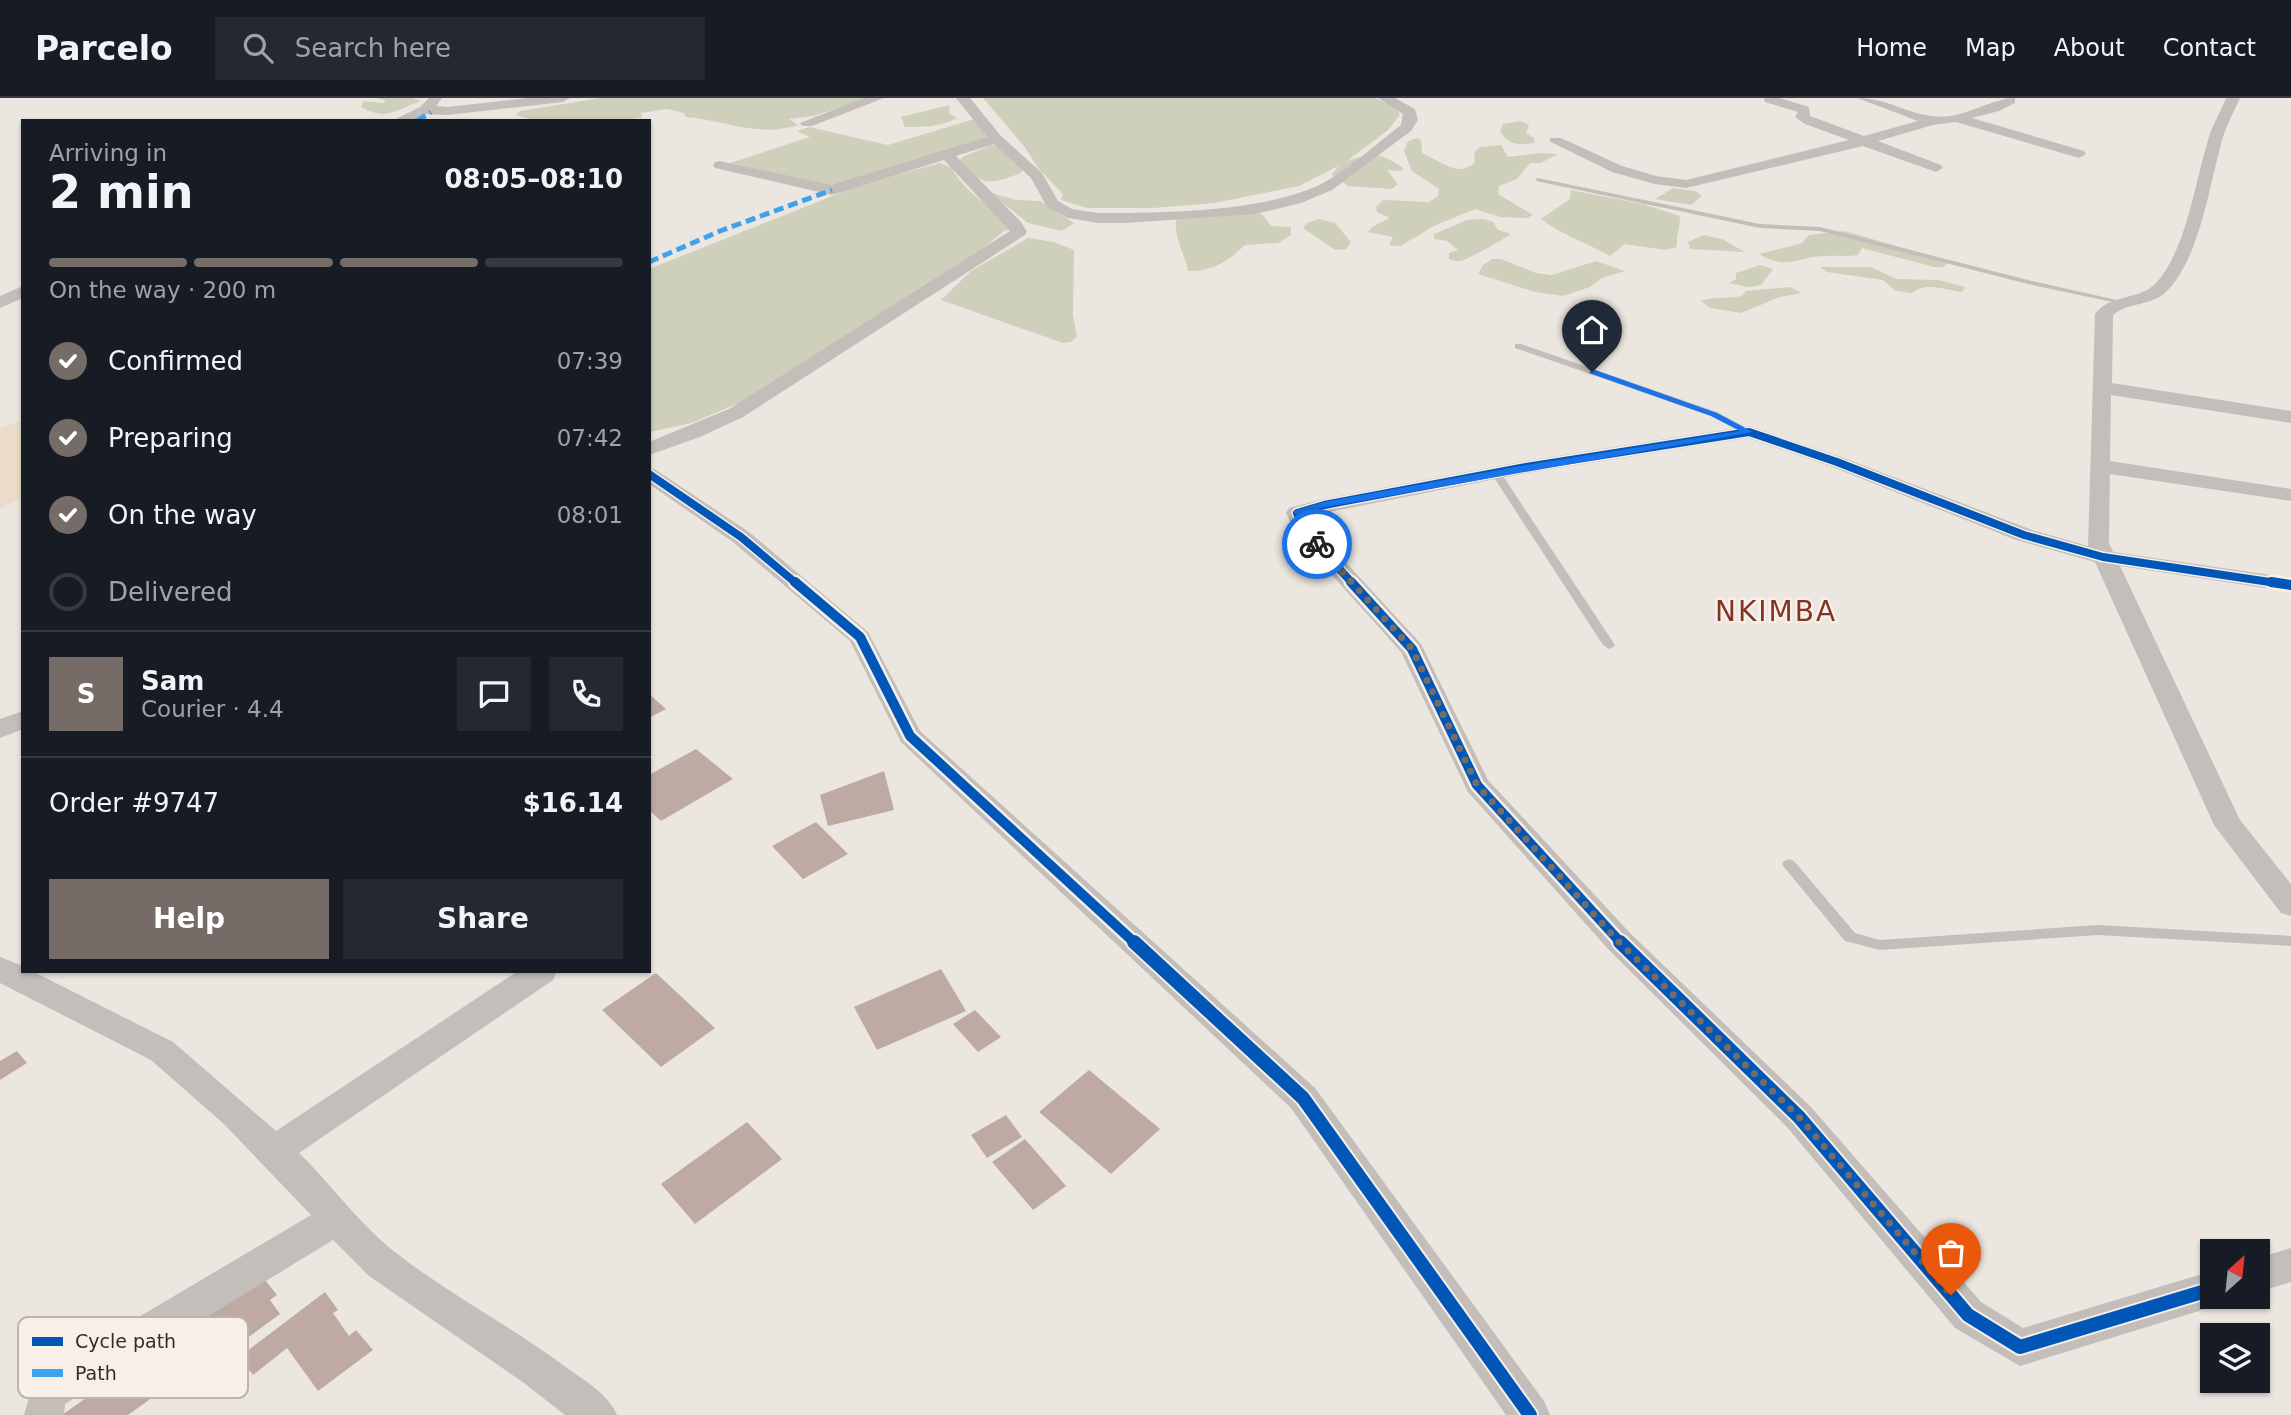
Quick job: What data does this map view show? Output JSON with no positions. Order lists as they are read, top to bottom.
{
  "districts": ["NKIMBA"],
  "legend": ["Cycle path", "Path"],
  "north": "top right",
  "page": {
    "header": "Parcelo",
    "search": "Search here",
    "nav": [
      "Home",
      "Map",
      "About",
      "Contact"
    ],
    "heading": ["2 min", "Arriving in", "08:05–08:10"],
    "panel": [
      "Sam",
      "Courier · 4.4",
      "Order #9747",
      "$16.14"
    ],
    "bar": "On the way · 200 m",
    "list": [
      ["Confirmed", "07:39"],
      ["Preparing", "07:42"],
      ["On the way", "08:01"],
      "Delivered"
    ],
    "round": "S",
    "buttons": ["Help", "Share"]
  }
}
